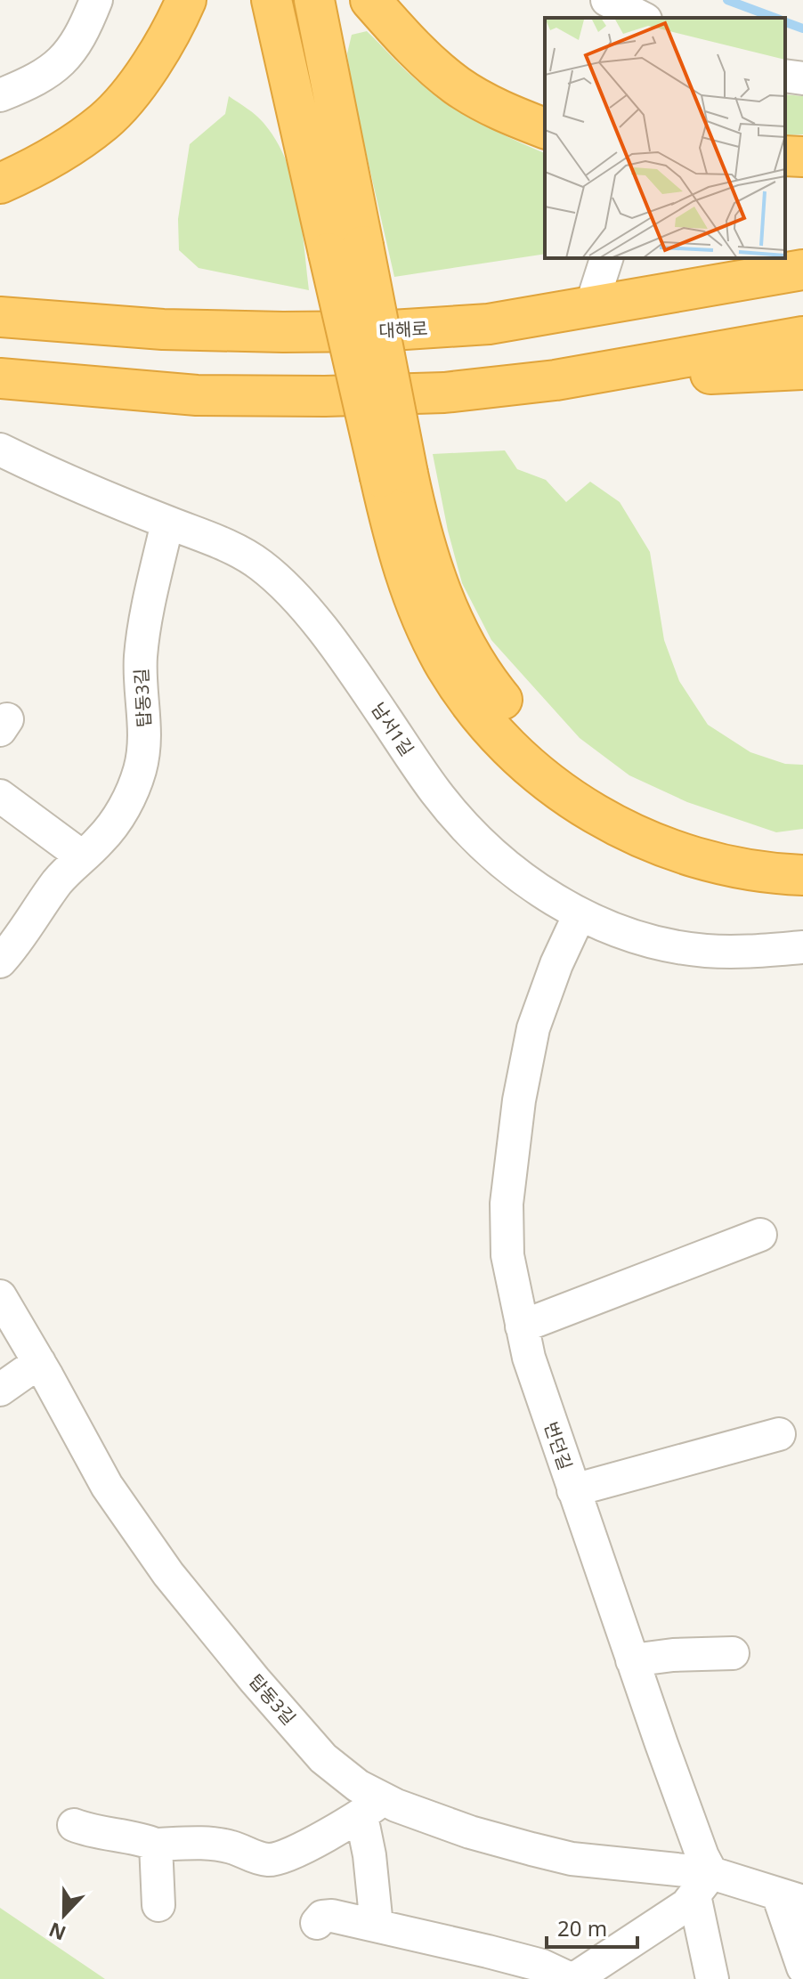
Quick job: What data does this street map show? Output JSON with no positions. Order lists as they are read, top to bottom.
{
  "streets": {
    "highway": ["대해로"],
    "street": ["탑동3길", "남서1길", "번던길"]
  },
  "crossings": [
    ["탑동3길", "남서1길"],
    ["탑동3길", "번던길"],
    ["남서1길", "번던길"]
  ],
  "scale_bar": "20 m",
  "north": "bottom"
}
